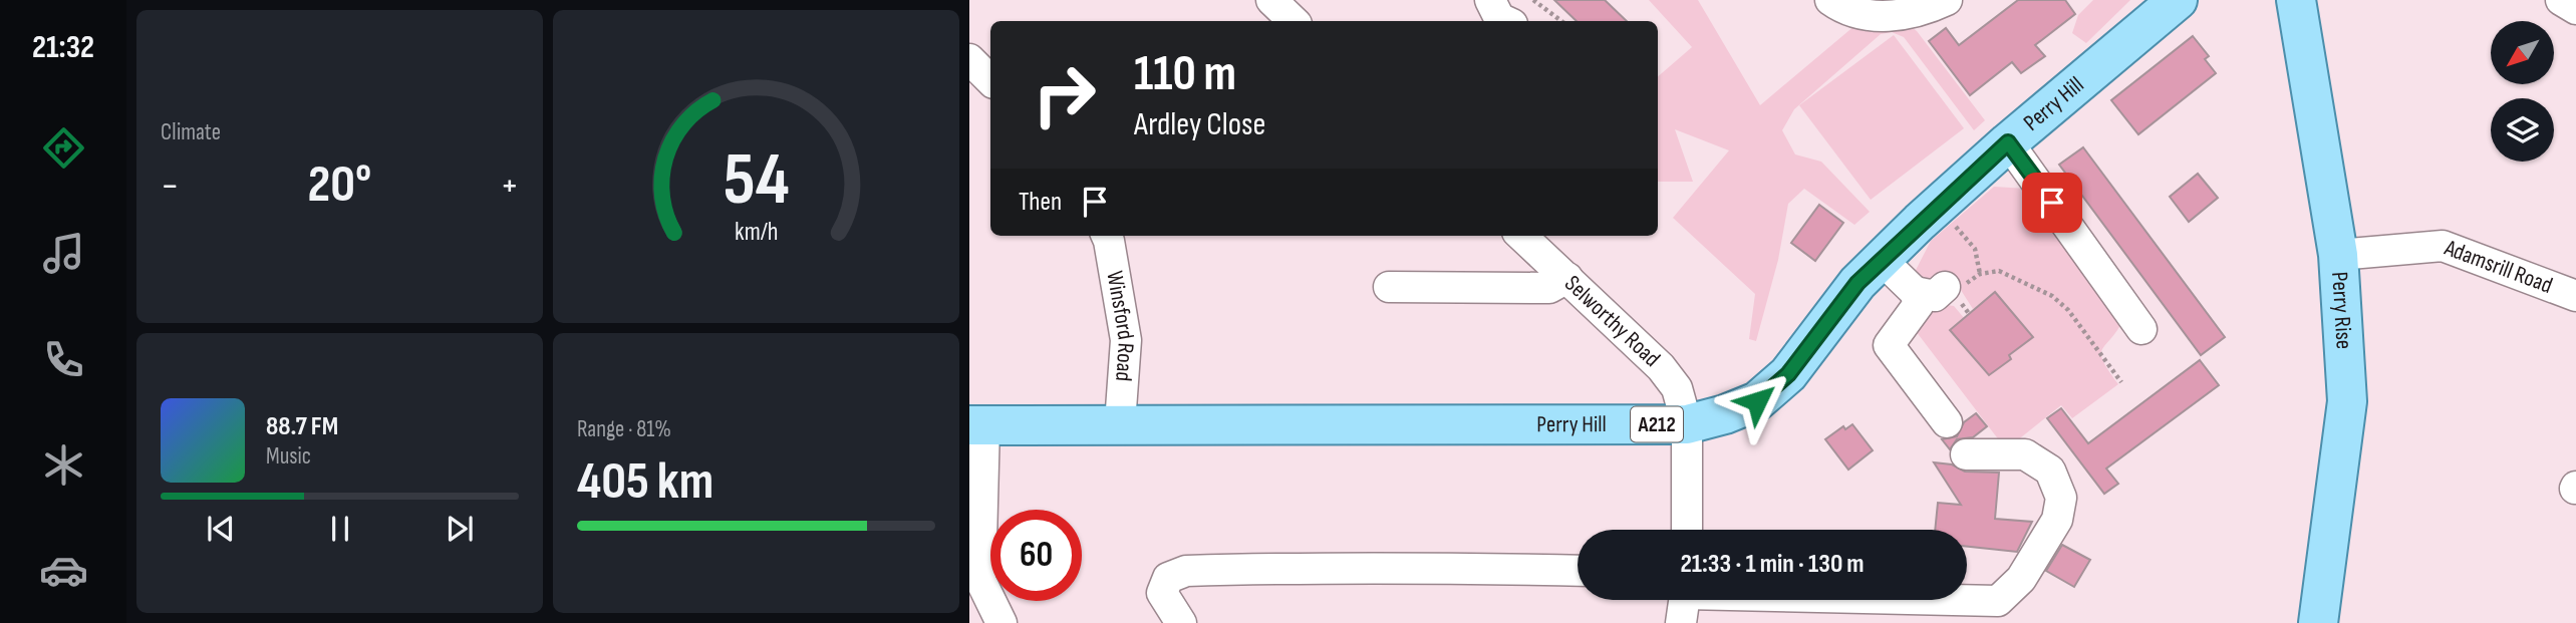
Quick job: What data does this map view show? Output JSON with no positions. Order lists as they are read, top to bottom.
{
  "streets": {
    "main road": ["Perry Hill", "Perry Rise", "A212"],
    "street": ["Adamsrill Road", "Selworthy Road", "Winsford Road"]
  },
  "crossings": [
    ["Perry Hill", "Selworthy Road"],
    ["Perry Hill", "Winsford Road"],
    ["Adamsrill Road", "Perry Rise"]
  ],
  "north": "bottom left",
  "page": {
    "tabs": "21:32",
    "tile": [
      "Climate",
      ["Range · 81%", "405 km"]
    ],
    "turn": ["110 m", "Ardley Close"],
    "heat": ["−", "20°", "+"],
    "then": "Then",
    "song": ["88.7 FM", "Music"],
    "limit": "60",
    "trip": "21:33 · 1 min · 130 m",
    "gauge": ["54", "km/h"]
  }
}
